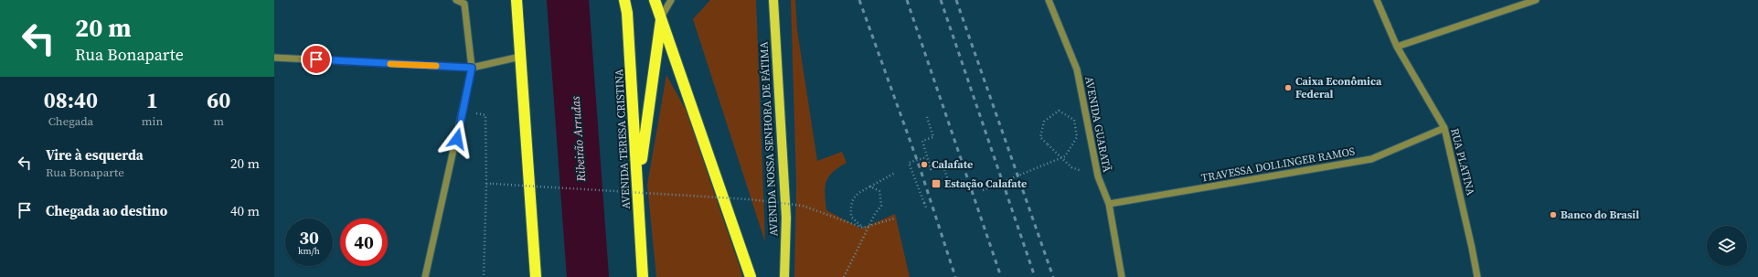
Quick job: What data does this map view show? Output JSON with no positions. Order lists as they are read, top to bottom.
{
  "streets": {
    "highway": ["AVENIDA TERESA CRISTINA"],
    "main road": ["AVENIDA NOSSA SENHORA DE FÁTIMA"],
    "street": ["AVENIDA GUARATÃ", "RUA PLATINA", "TRAVESSA DOLLINGER RAMOS"]
  },
  "crossings": [
    ["AVENIDA GUARATÃ", "TRAVESSA DOLLINGER RAMOS"],
    ["RUA PLATINA", "TRAVESSA DOLLINGER RAMOS"]
  ],
  "water": ["Ribeirão Arrudas"],
  "places": {
    "other": ["Caixa Econômica Federal", "Calafate", "Banco do Brasil"],
    "transit": ["Estação Calafate"]
  },
  "page": {
    "turn": ["20 m", "Rua Bonaparte"],
    "eta": [
      "08:40",
      "Chegada",
      "1",
      "min",
      "60",
      "m"
    ],
    "list": [
      {
        "name": "Vire à esquerda",
        "note": "Rua Bonaparte",
        "value": "20 m"
      },
      {
        "name": "Chegada ao destino",
        "value": "40 m"
      }
    ],
    "speed": "30 km/h",
    "limit": "40"
  }
}
